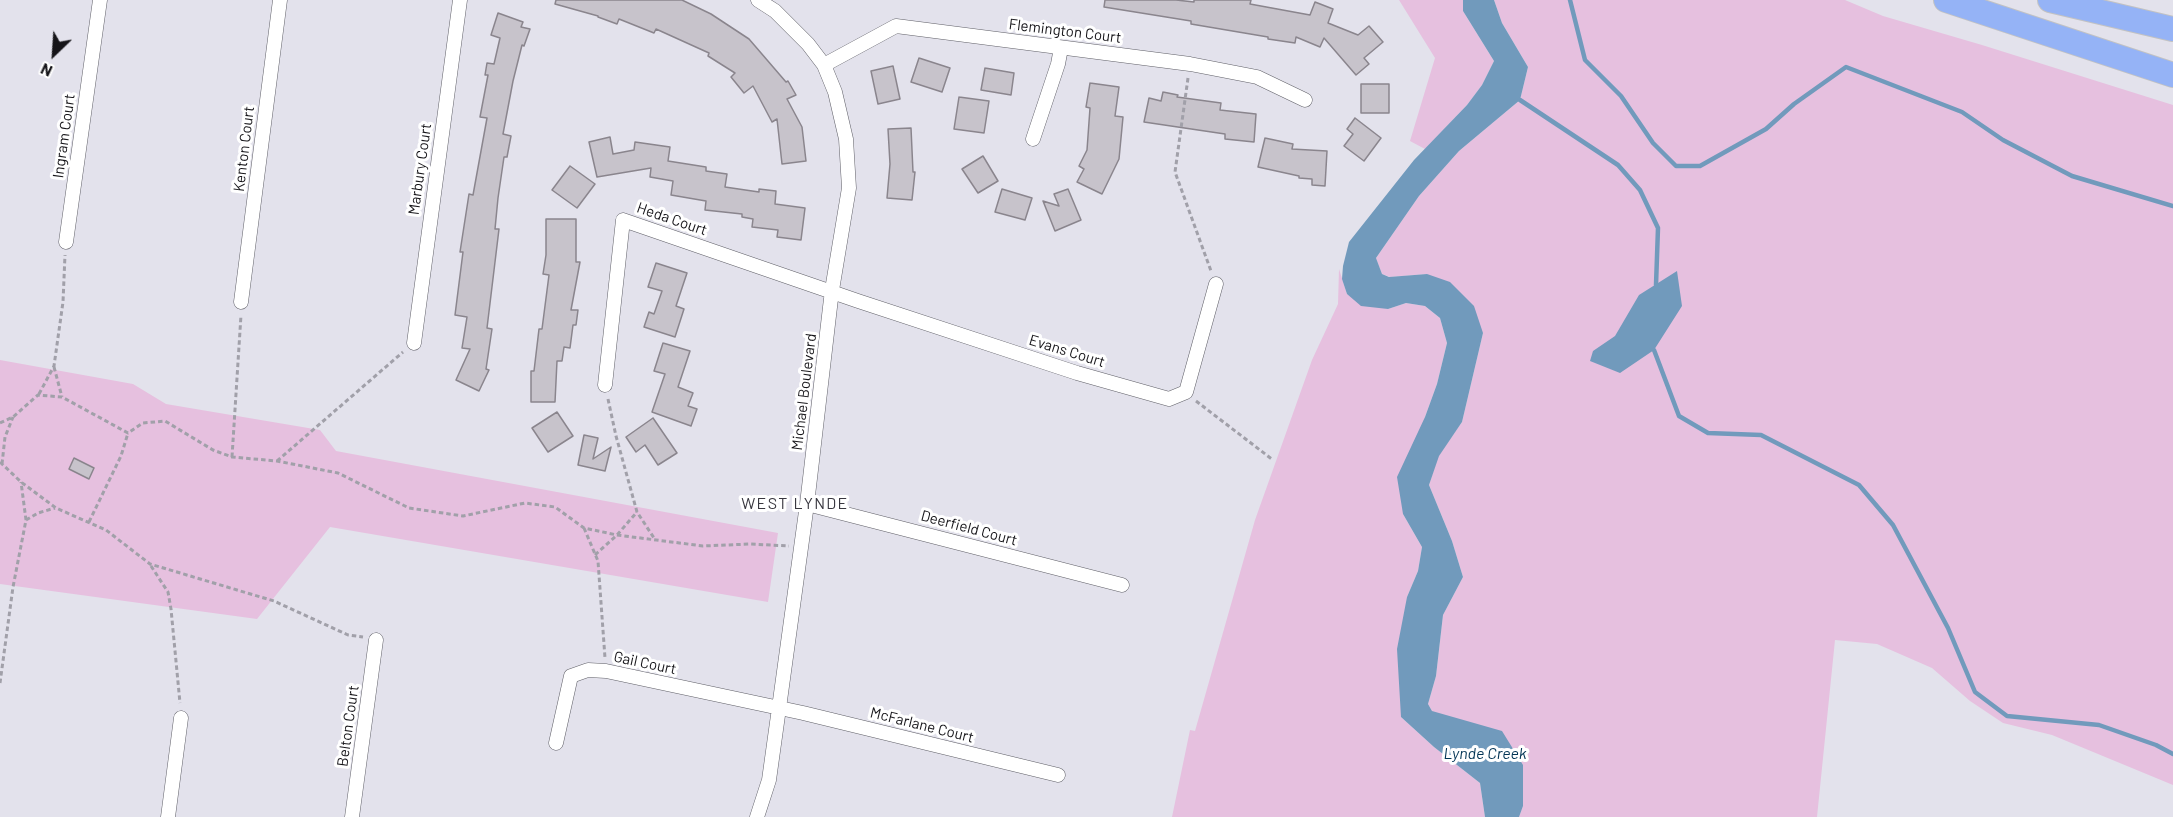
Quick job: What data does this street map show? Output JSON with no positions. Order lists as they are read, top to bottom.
{
  "streets": {
    "street": [
      "Flemington Court",
      "Ingram Court",
      "Kenton Court",
      "Marbury Court",
      "Heda Court",
      "Evans Court",
      "Michael Boulevard",
      "Deerfield Court",
      "Gail Court",
      "McFarlane Court",
      "Belton Court"
    ]
  },
  "crossings": [
    ["Flemington Court", "Michael Boulevard"],
    ["Heda Court", "Evans Court"],
    ["Heda Court", "Michael Boulevard"],
    ["Evans Court", "Michael Boulevard"],
    ["Michael Boulevard", "Deerfield Court"],
    ["Michael Boulevard", "Gail Court"],
    ["Michael Boulevard", "McFarlane Court"],
    ["Gail Court", "McFarlane Court"]
  ],
  "districts": ["WEST LYNDE"],
  "water": ["Lynde Creek"],
  "north": "bottom left"
}
